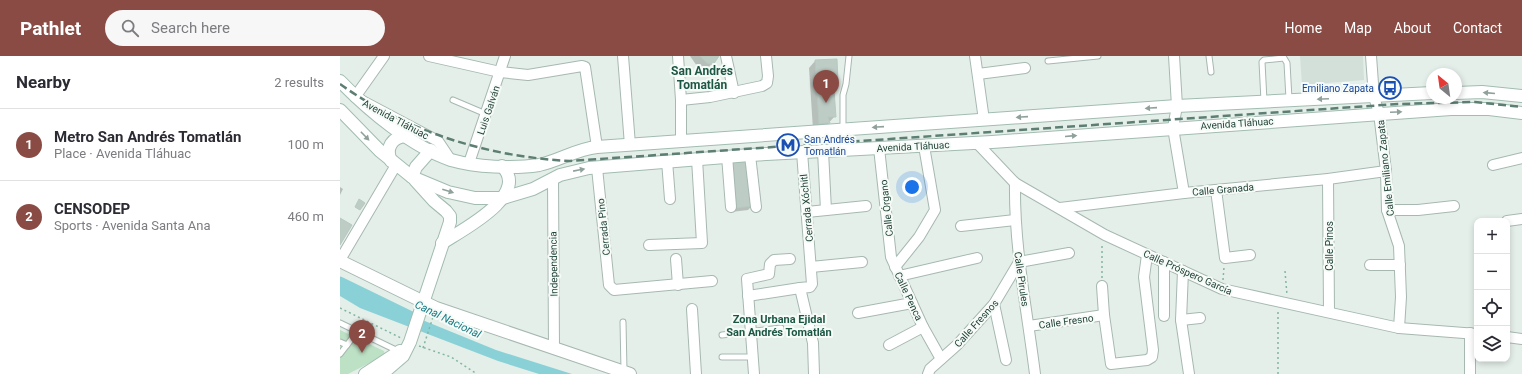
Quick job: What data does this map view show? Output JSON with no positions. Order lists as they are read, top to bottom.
{
  "streets": {
    "main road": ["Avenida Tláhuac"],
    "street": [
      "Luis Galván",
      "Calle Emiliano Zapata",
      "Calle Granada",
      "Cerrada Xóchitl",
      "Calle Órgano",
      "Cerrada Pino",
      "Calle Pinos",
      "Independencia",
      "Calle Próspero García",
      "Calle Pirules",
      "Calle Penca",
      "Calle Fresno",
      "Calle Fresnos"
    ]
  },
  "crossings": [
    ["Luis Galván", "Avenida Tláhuac"],
    ["Avenida Tláhuac", "Calle Emiliano Zapata"],
    ["Avenida Tláhuac", "Cerrada Xóchitl"],
    ["Avenida Tláhuac", "Calle Órgano"],
    ["Avenida Tláhuac", "Cerrada Pino"],
    ["Avenida Tláhuac", "Independencia"],
    ["Avenida Tláhuac", "Calle Próspero García"],
    ["Avenida Tláhuac", "Calle Penca"],
    ["Calle Emiliano Zapata", "Calle Granada"],
    ["Calle Emiliano Zapata", "Calle Próspero García"],
    ["Calle Granada", "Calle Pinos"],
    ["Calle Granada", "Calle Próspero García"],
    ["Calle Órgano", "Calle Penca"],
    ["Calle Pinos", "Calle Próspero García"],
    ["Calle Próspero García", "Calle Pirules"],
    ["Calle Pirules", "Calle Fresno"],
    ["Calle Pirules", "Calle Fresnos"],
    ["Calle Penca", "Calle Fresnos"]
  ],
  "districts": ["San Andrés Tomatlán", "Zona Urbana Ejidal San Andrés Tomatlán"],
  "water": ["Canal Nacional"],
  "places": {
    "bus stop": ["Emiliano Zapata"],
    "metro station": ["San Andrés Tomatlán"]
  },
  "north": "top left",
  "page": {
    "header": "Pathlet",
    "search": "Search here",
    "nav": [
      "Home",
      "Map",
      "About",
      "Contact"
    ],
    "heading": ["Nearby", "2 results"],
    "pins": ["1", "2"],
    "list": [
      {
        "mark": "1",
        "name": "Metro San Andrés Tomatlán",
        "note": "Place · Avenida Tláhuac",
        "value": "100 m"
      },
      {
        "mark": "2",
        "name": "CENSODEP",
        "note": "Sports · Avenida Santa Ana",
        "value": "460 m"
      }
    ],
    "map_buttons": ["+", "−"]
  }
}
